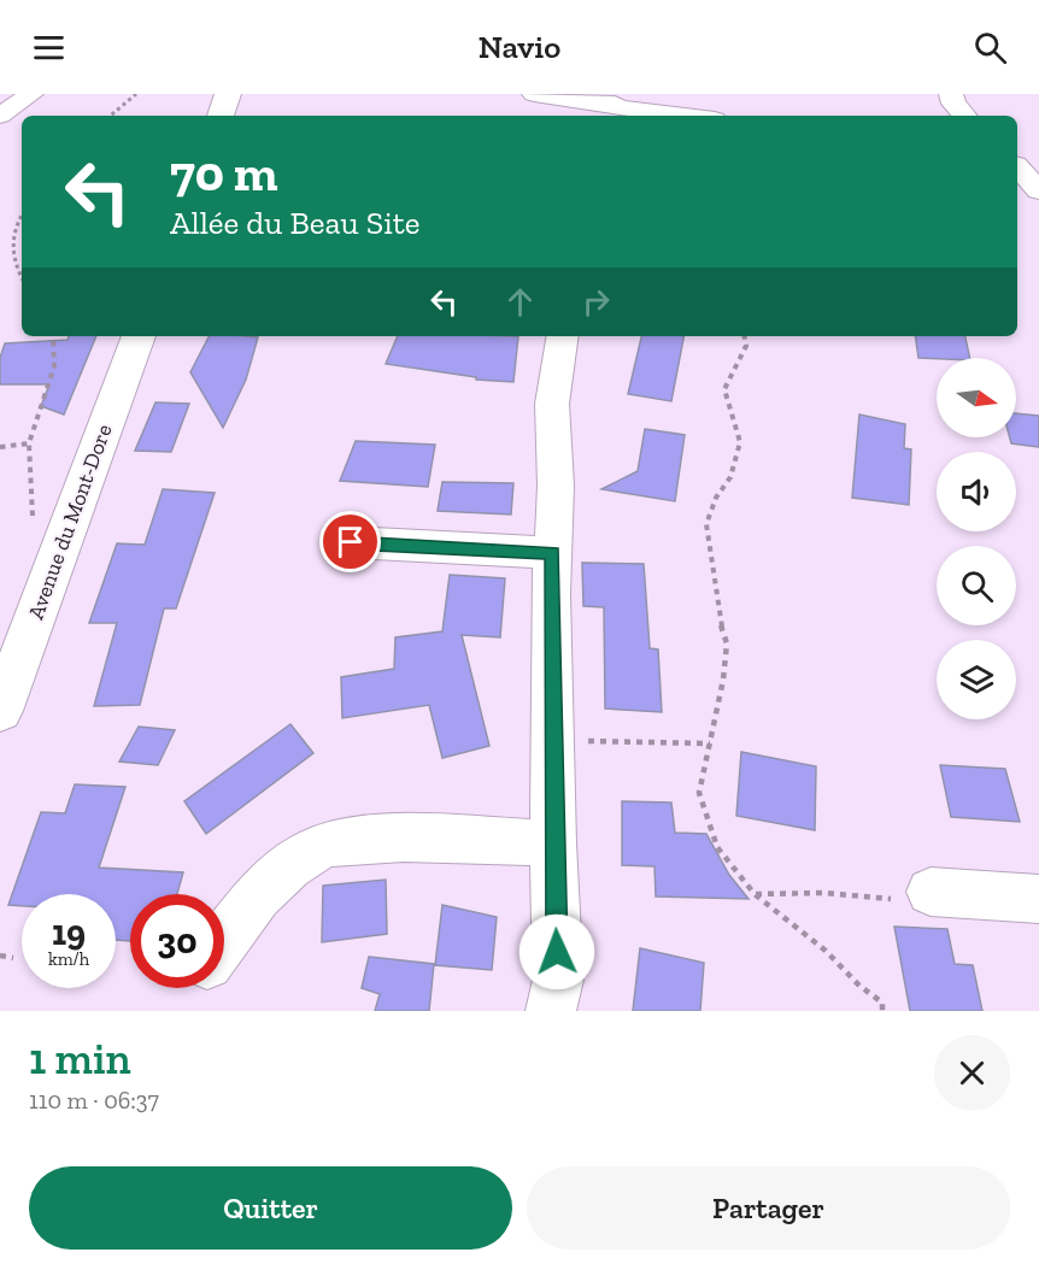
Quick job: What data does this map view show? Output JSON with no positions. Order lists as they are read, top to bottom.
{
  "streets": {
    "main road": ["Avenue du Mont-Dore"]
  },
  "north": "right",
  "page": {
    "header": "Navio",
    "turn": ["70 m", "Allée du Beau Site"],
    "speed": "19 km/h",
    "limit": "30",
    "heading": ["1 min", "110 m · 06:37"],
    "buttons": ["Quitter", "Partager"]
  }
}
